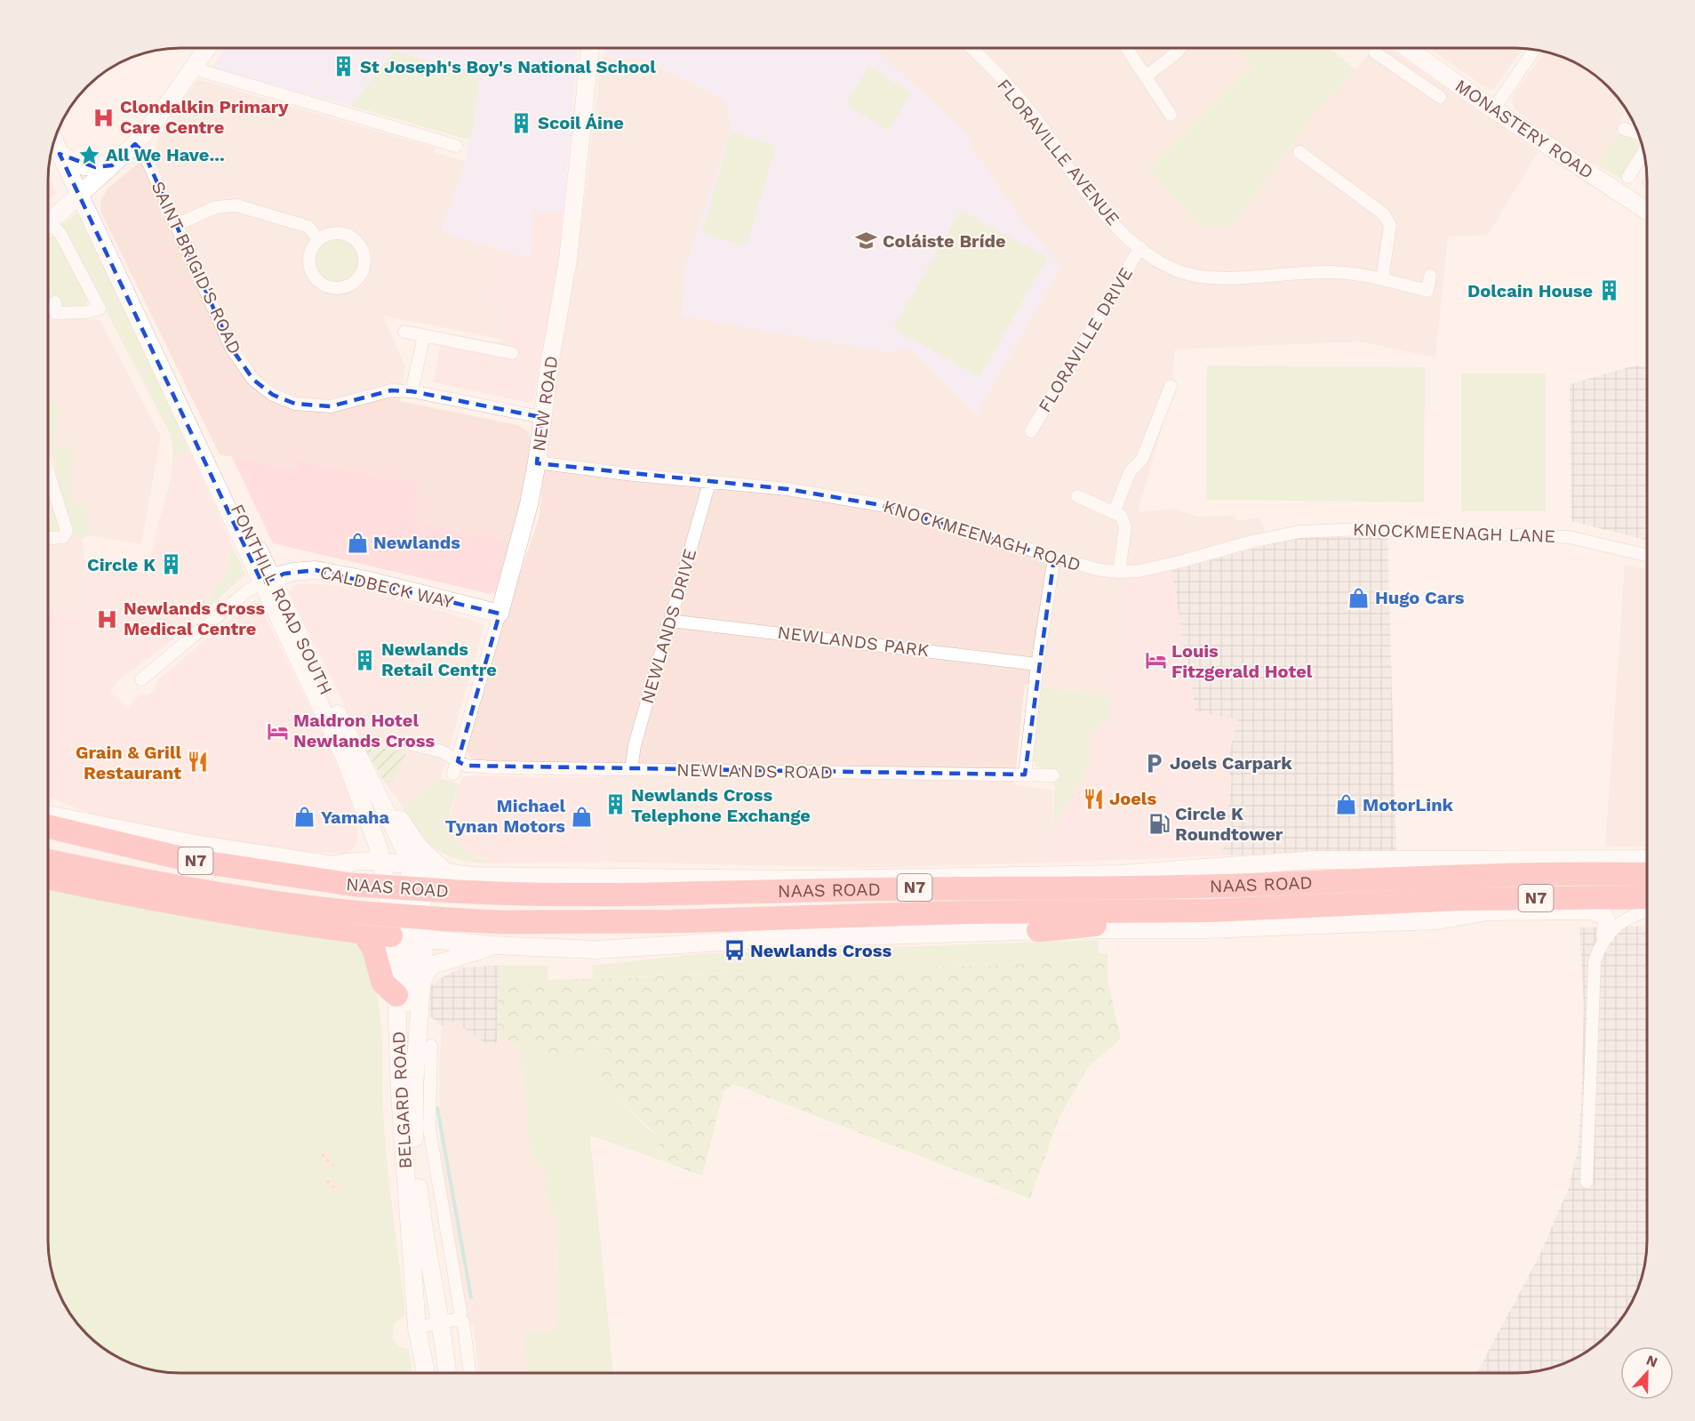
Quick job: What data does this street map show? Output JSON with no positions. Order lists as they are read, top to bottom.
{
  "streets": {
    "highway": ["N7", "NAAS ROAD"],
    "main road": [
      "MONASTERY ROAD",
      "NEW ROAD",
      "CALDBECK WAY",
      "FONTHILL ROAD SOUTH",
      "BELGARD ROAD"
    ],
    "street": [
      "FLORAVILLE AVENUE",
      "SAINT BRIGID'S ROAD",
      "FLORAVILLE DRIVE",
      "KNOCKMEENAGH LANE",
      "KNOCKMEENAGH ROAD",
      "NEWLANDS DRIVE",
      "NEWLANDS PARK",
      "NEWLANDS ROAD"
    ]
  },
  "crossings": [
    ["FLORAVILLE AVENUE", "FLORAVILLE DRIVE"],
    ["SAINT BRIGID'S ROAD", "NEW ROAD"],
    ["NEW ROAD", "KNOCKMEENAGH ROAD"],
    ["NEW ROAD", "CALDBECK WAY"],
    ["NEW ROAD", "NEWLANDS ROAD"],
    ["KNOCKMEENAGH LANE", "KNOCKMEENAGH ROAD"],
    ["KNOCKMEENAGH ROAD", "NEWLANDS DRIVE"],
    ["CALDBECK WAY", "FONTHILL ROAD SOUTH"],
    ["FONTHILL ROAD SOUTH", "NAAS ROAD"],
    ["FONTHILL ROAD SOUTH", "BELGARD ROAD"],
    ["NEWLANDS DRIVE", "NEWLANDS PARK"],
    ["NEWLANDS DRIVE", "NEWLANDS ROAD"],
    ["N7", "NAAS ROAD"],
    ["NAAS ROAD", "BELGARD ROAD"]
  ],
  "places": {
    "building": [
      "St Joseph's Boy's National School",
      "Scoil Áine",
      "Dolcain House",
      "Circle K",
      "Newlands Retail Centre",
      "Newlands Cross Telephone Exchange"
    ],
    "hospital": ["Clondalkin Primary Care Centre", "Newlands Cross Medical Centre"],
    "place": ["All We Have..."],
    "school or university": ["Coláiste Bríde"],
    "shop": [
      "Newlands",
      "Hugo Cars",
      "MotorLink",
      "Michael Tynan Motors",
      "Yamaha"
    ],
    "hotel": ["Louis Fitzgerald Hotel", "Maldron Hotel Newlands Cross"],
    "restaurant": ["Grain & Grill Restaurant", "Joels"],
    "parking": ["Joels Carpark"],
    "fuel station": ["Circle K Roundtower"],
    "bus stop": ["Newlands Cross"]
  },
  "north": "top"
}
